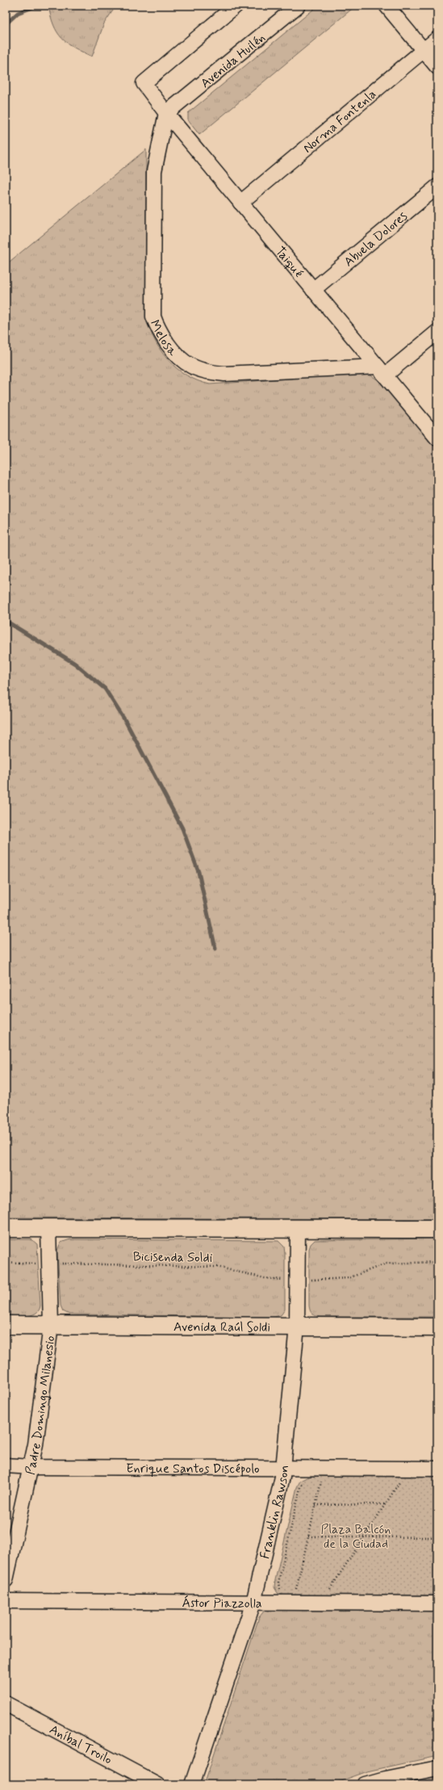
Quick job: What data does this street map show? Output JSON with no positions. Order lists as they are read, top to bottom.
{
  "streets": {
    "main road": ["Avenida Raúl Soldi"],
    "street": [
      "Avenida Huilén",
      "Norma Fontenla",
      "Abuela Dolores",
      "Taiqué",
      "Melosa",
      "Padre Domingo Milanesio",
      "Enrique Santos Discépolo",
      "Franklin Rawson",
      "Ástor Piazzolla",
      "Aníbal Troilo"
    ],
    "path": ["Bicisenda Soldi"]
  },
  "crossings": [
    ["Avenida Huilén", "Taiqué"],
    ["Avenida Huilén", "Melosa"],
    ["Norma Fontenla", "Taiqué"],
    ["Abuela Dolores", "Taiqué"],
    ["Taiqué", "Melosa"],
    ["Avenida Raúl Soldi", "Padre Domingo Milanesio"],
    ["Avenida Raúl Soldi", "Franklin Rawson"],
    ["Padre Domingo Milanesio", "Enrique Santos Discépolo"],
    ["Enrique Santos Discépolo", "Franklin Rawson"],
    ["Franklin Rawson", "Ástor Piazzolla"]
  ],
  "parks": ["Plaza Balcón de la Ciudad"]
}
